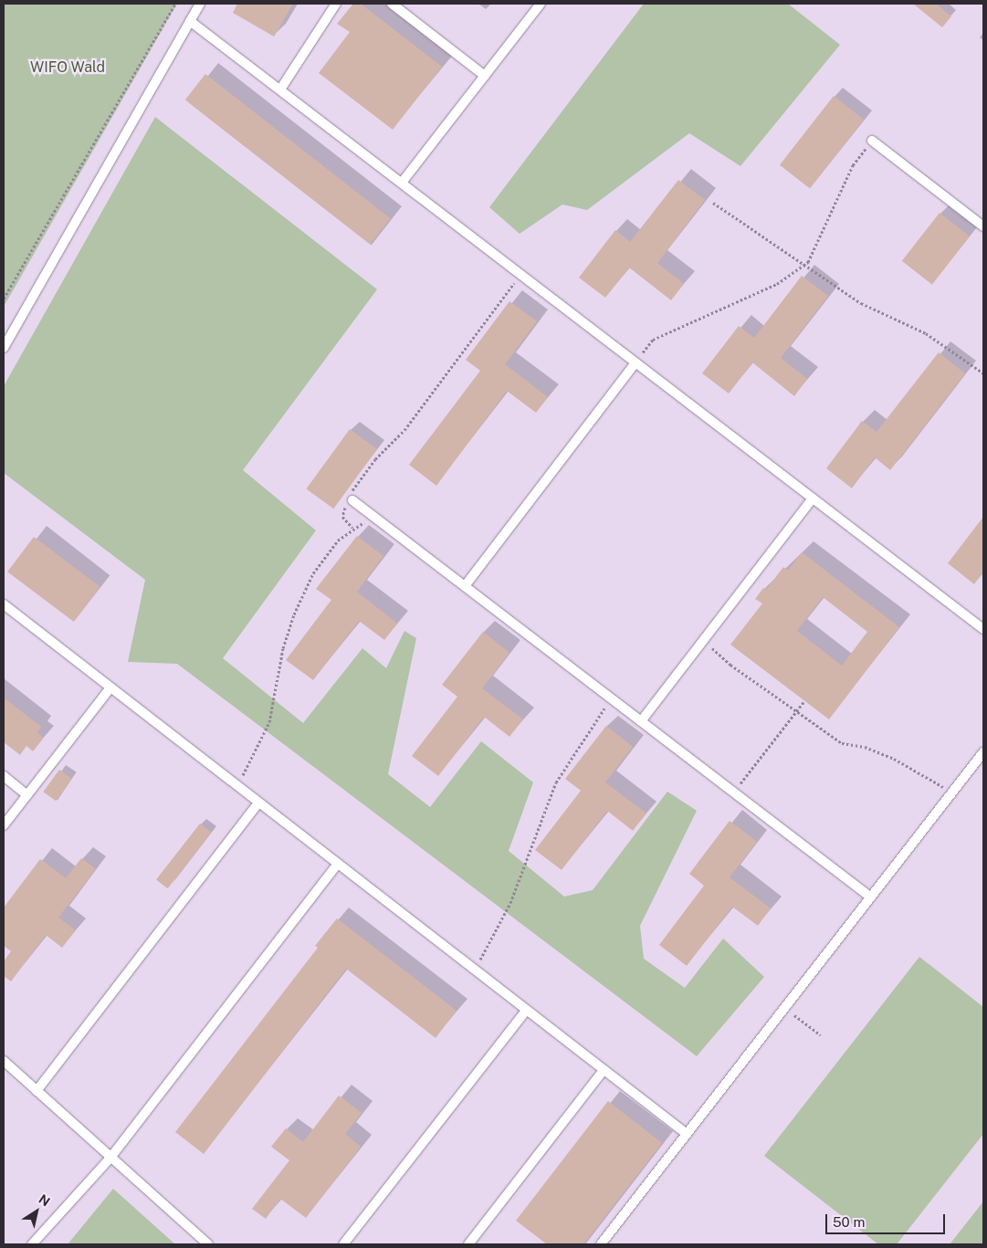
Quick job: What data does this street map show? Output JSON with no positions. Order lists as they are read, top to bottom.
{
  "parks": ["WIFO Wald"],
  "scale_bar": "50 m",
  "north": "top right"
}
